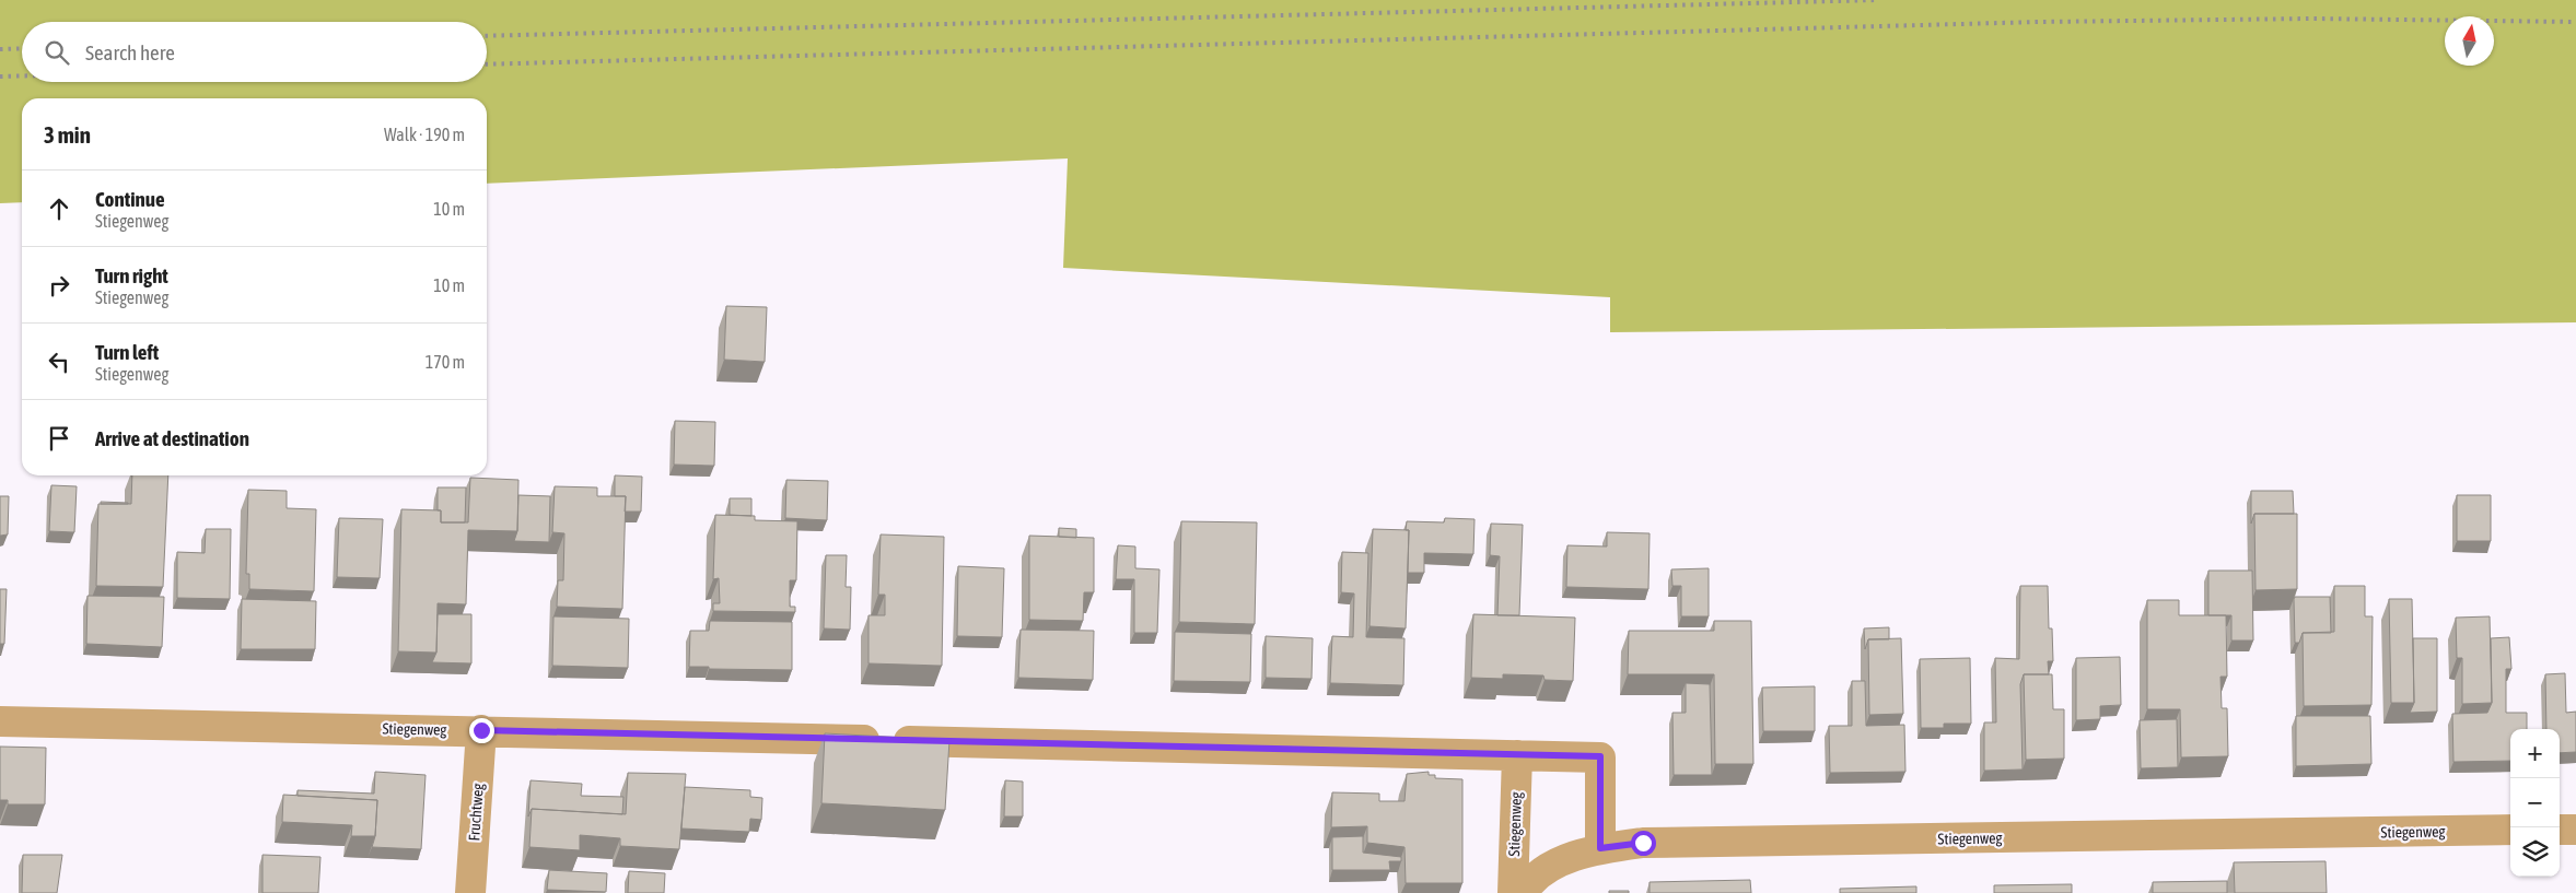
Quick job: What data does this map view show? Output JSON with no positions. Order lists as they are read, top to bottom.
{
  "streets": {
    "street": ["Stiegenweg", "Fruchtweg"]
  },
  "crossings": [
    ["Stiegenweg", "Fruchtweg"]
  ],
  "north": "top",
  "page": {
    "search": "Search here",
    "heading": ["3 min", "Walk · 190 m"],
    "list": [
      ["Continue", "Stiegenweg", "10 m"],
      ["Turn right", "Stiegenweg", "10 m"],
      ["Turn left", "Stiegenweg", "170 m"],
      "Arrive at destination"
    ],
    "map_buttons": ["+", "−"]
  }
}
